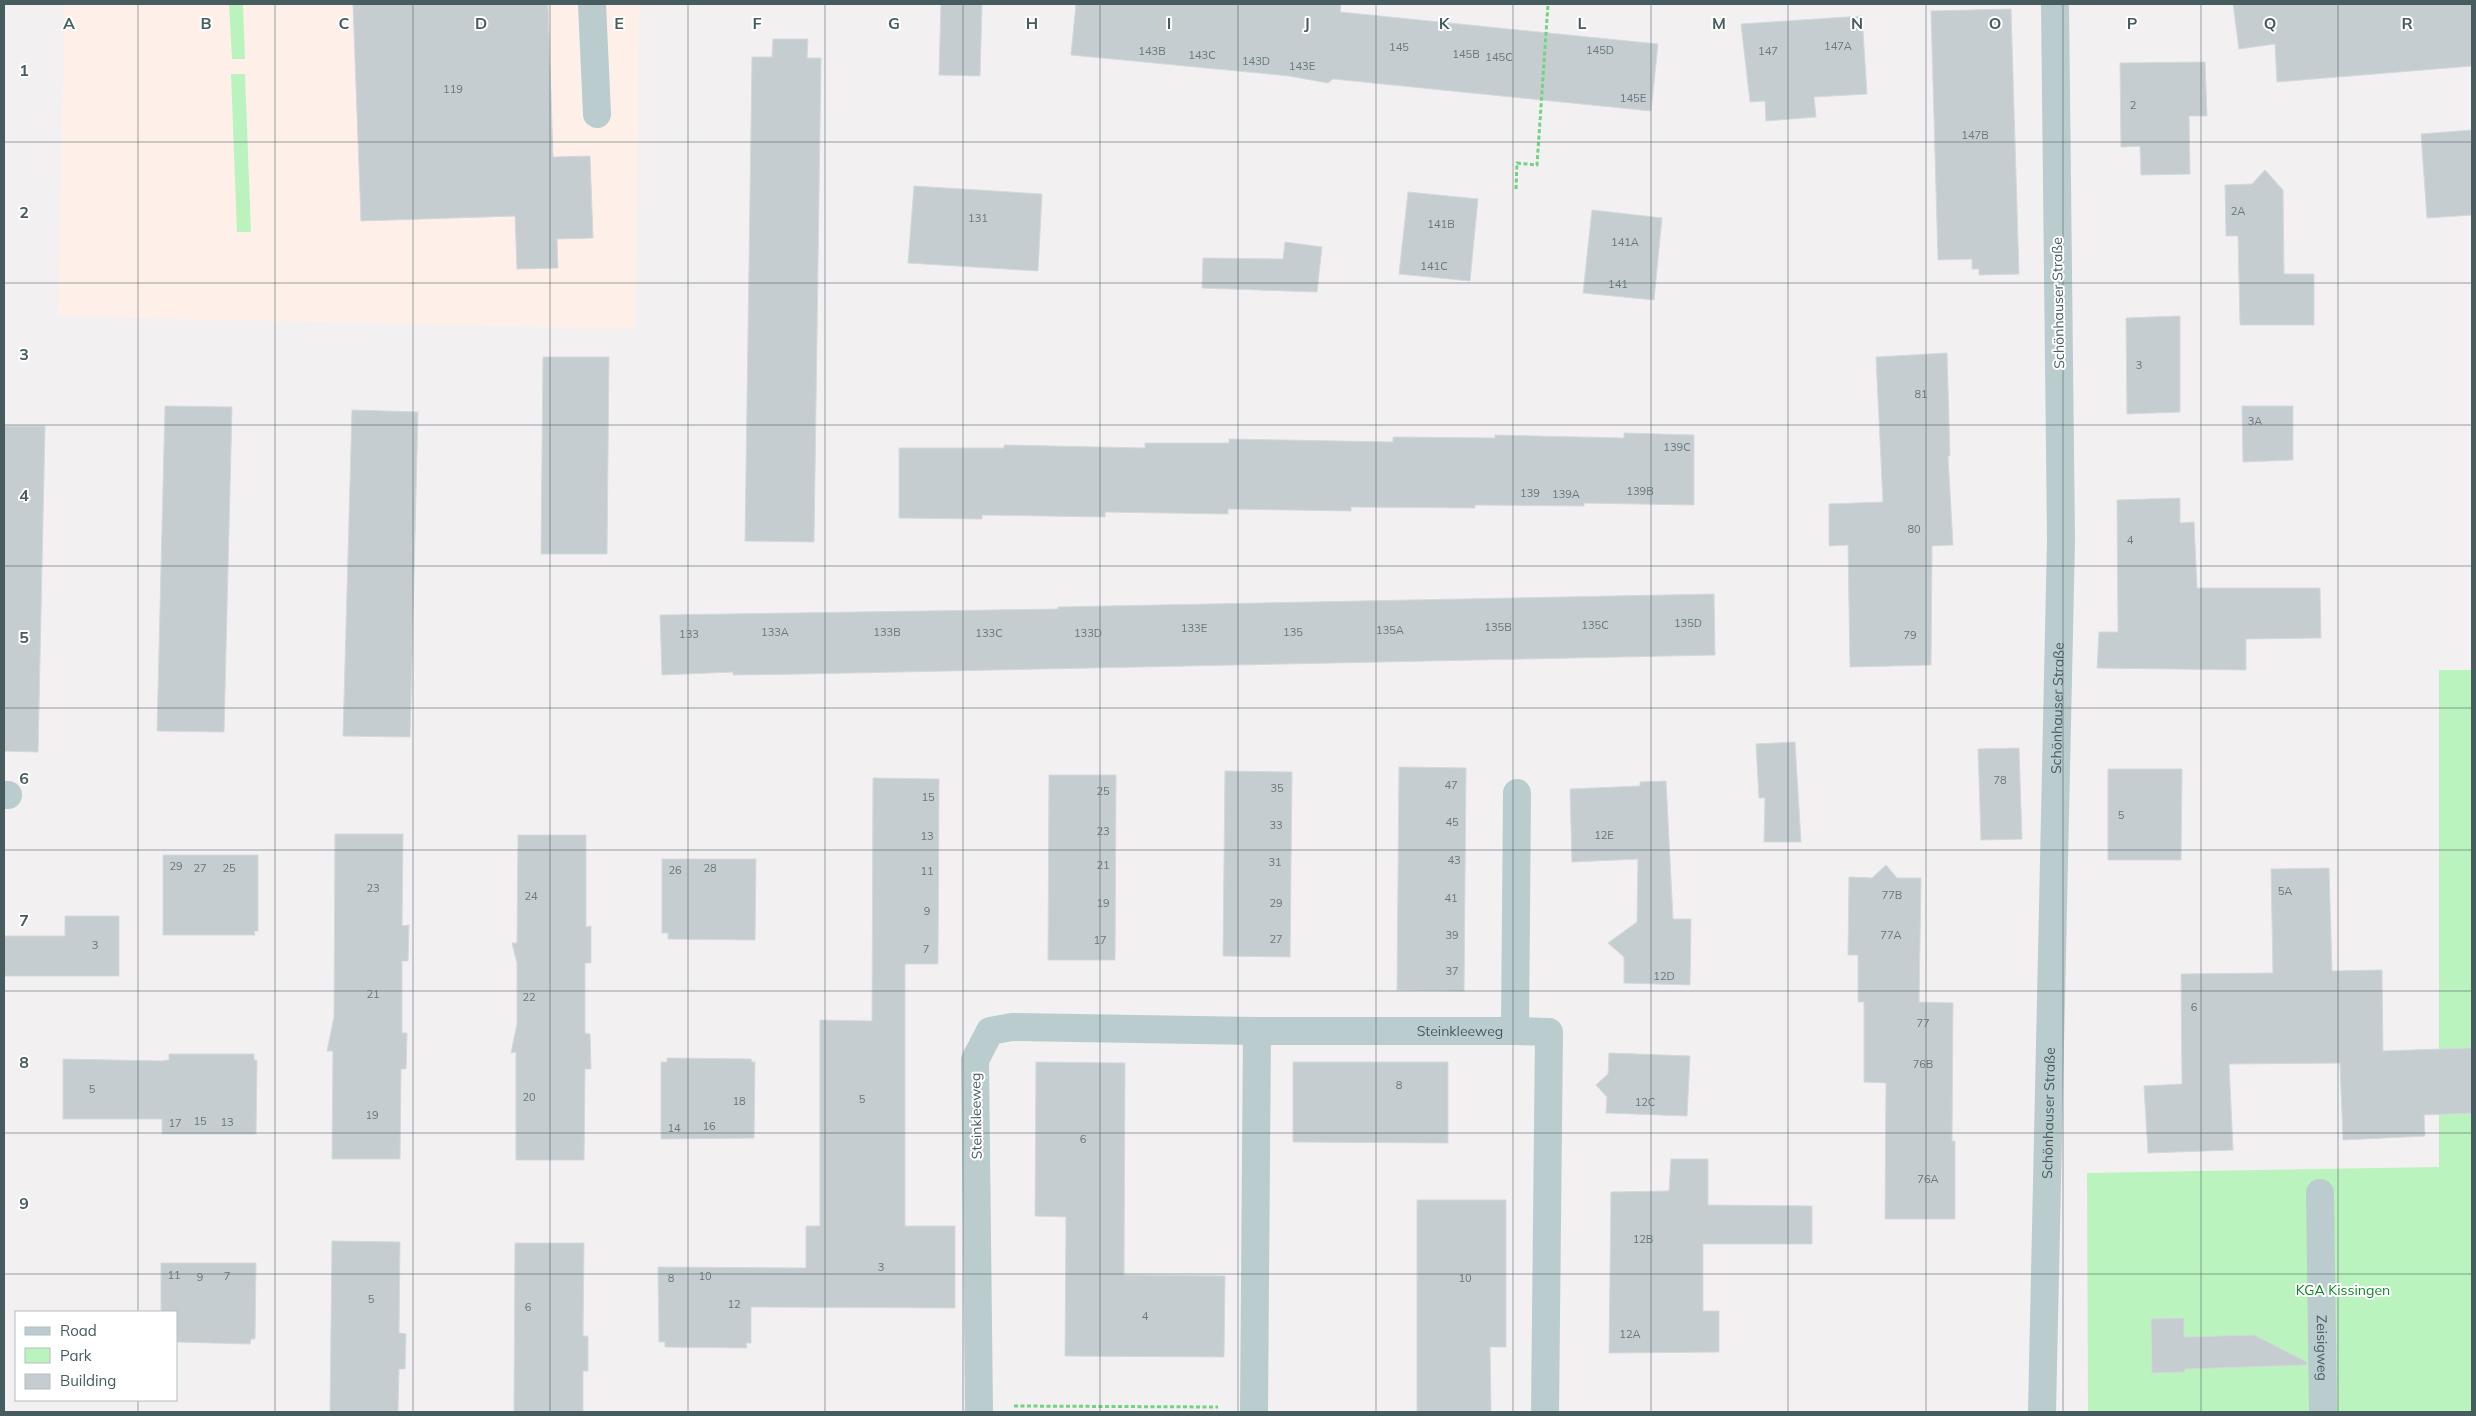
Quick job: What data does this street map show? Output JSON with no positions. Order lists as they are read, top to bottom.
{
  "streets": {
    "street": ["Schönhauser Straße", "Steinkleeweg", "Zeisigweg"]
  },
  "parks": ["KGA Kissingen"],
  "house_numbers": [
    "147A",
    "145",
    "145D",
    "143B",
    "147",
    "145B",
    "143C",
    "145C",
    "143D",
    "143E",
    "119",
    "145E",
    "2",
    "147B",
    "2A",
    "131",
    "141B",
    "141A",
    "141C",
    "141",
    "3",
    "81",
    "3A",
    "139C",
    "139B",
    "139",
    "139A",
    "80",
    "4",
    "135D",
    "135C",
    "135B",
    "133E",
    "135A",
    "133A",
    "133B",
    "135",
    "133C",
    "133D",
    "133",
    "79",
    "78",
    "47",
    "35",
    "25",
    "15",
    "5",
    "45",
    "33",
    "23",
    "12E",
    "13",
    "43",
    "31",
    "21",
    "29",
    "27",
    "25",
    "28",
    "26",
    "11",
    "23",
    "5A",
    "77B",
    "24",
    "41",
    "19",
    "29",
    "9",
    "39",
    "77A",
    "27",
    "17",
    "3",
    "7",
    "37",
    "12D",
    "21",
    "22",
    "6",
    "77",
    "76B",
    "8",
    "5",
    "20",
    "5",
    "18",
    "12C",
    "19",
    "15",
    "13",
    "17",
    "16",
    "14",
    "6",
    "76A",
    "12B",
    "3",
    "11",
    "7",
    "10",
    "9",
    "8",
    "10",
    "5",
    "12",
    "6",
    "4",
    "12A"
  ],
  "legend": ["Road", "Park", "Building"],
  "grid": {
    "columns": [
      "A",
      "B",
      "C",
      "D",
      "E",
      "F",
      "G",
      "H",
      "I",
      "J",
      "K",
      "L",
      "M",
      "N",
      "O",
      "P",
      "Q",
      "R"
    ],
    "rows": [
      "1",
      "2",
      "3",
      "4",
      "5",
      "6",
      "7",
      "8",
      "9"
    ]
  }
}
